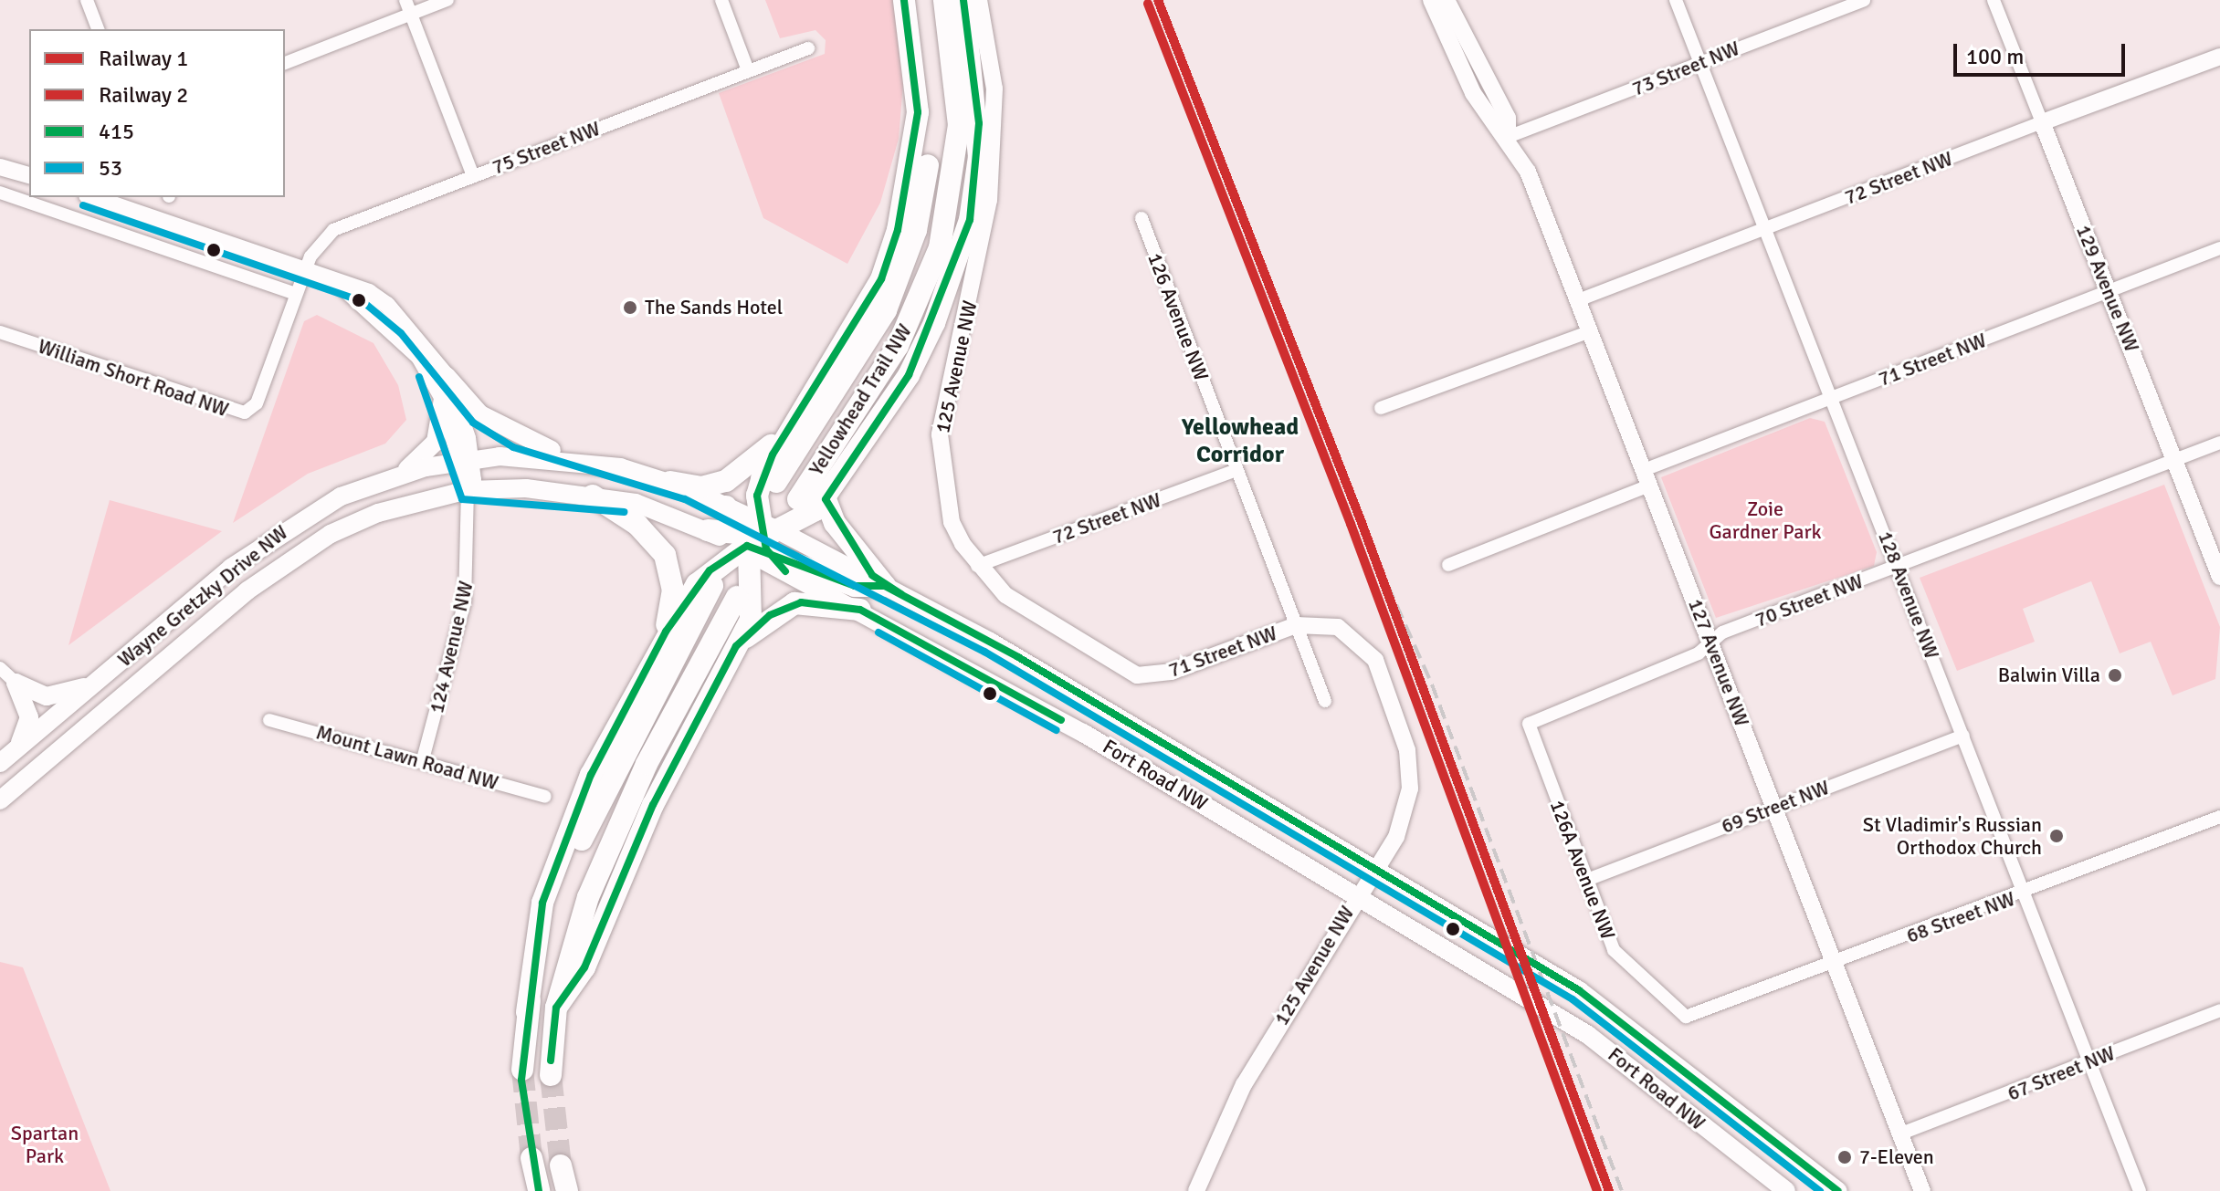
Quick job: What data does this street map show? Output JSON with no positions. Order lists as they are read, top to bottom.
{
  "streets": {
    "highway": ["Yellowhead Trail NW"],
    "main road": ["Wayne Gretzky Drive NW", "Fort Road NW"],
    "street": [
      "73 Street NW",
      "75 Street NW",
      "72 Street NW",
      "129 Avenue NW",
      "126 Avenue NW",
      "71 Street NW",
      "125 Avenue NW",
      "William Short Road NW",
      "128 Avenue NW",
      "70 Street NW",
      "124 Avenue NW",
      "127 Avenue NW",
      "Mount Lawn Road NW",
      "69 Street NW",
      "126A Avenue NW",
      "68 Street NW",
      "67 Street NW"
    ]
  },
  "crossings": [
    ["73 Street NW", "128 Avenue NW"],
    ["73 Street NW", "127 Avenue NW"],
    ["75 Street NW", "William Short Road NW"],
    ["72 Street NW", "129 Avenue NW"],
    ["72 Street NW", "126 Avenue NW"],
    ["72 Street NW", "125 Avenue NW"],
    ["72 Street NW", "128 Avenue NW"],
    ["72 Street NW", "127 Avenue NW"],
    ["129 Avenue NW", "71 Street NW"],
    ["129 Avenue NW", "70 Street NW"],
    ["126 Avenue NW", "71 Street NW"],
    ["126 Avenue NW", "125 Avenue NW"],
    ["71 Street NW", "125 Avenue NW"],
    ["71 Street NW", "128 Avenue NW"],
    ["71 Street NW", "127 Avenue NW"],
    ["125 Avenue NW", "Fort Road NW"],
    ["128 Avenue NW", "70 Street NW"],
    ["128 Avenue NW", "69 Street NW"],
    ["128 Avenue NW", "68 Street NW"],
    ["128 Avenue NW", "67 Street NW"],
    ["Wayne Gretzky Drive NW", "124 Avenue NW"],
    ["70 Street NW", "127 Avenue NW"],
    ["70 Street NW", "126A Avenue NW"],
    ["124 Avenue NW", "Mount Lawn Road NW"],
    ["127 Avenue NW", "69 Street NW"],
    ["127 Avenue NW", "68 Street NW"],
    ["127 Avenue NW", "67 Street NW"],
    ["69 Street NW", "126A Avenue NW"],
    ["126A Avenue NW", "68 Street NW"]
  ],
  "districts": ["Yellowhead Corridor"],
  "parks": ["Zoie Gardner Park", "Spartan Park"],
  "places": [
    "The Sands Hotel",
    "Balwin Villa",
    "St Vladimir's Russian Orthodox Church",
    "7-Eleven"
  ],
  "lines": [
    "rail line 1",
    "transit line 415",
    "rail line 2",
    "transit line 53"
  ],
  "legend": [
    "Railway 1",
    "Railway 2",
    "415",
    "53"
  ],
  "scale_bar": "100 m"
}
